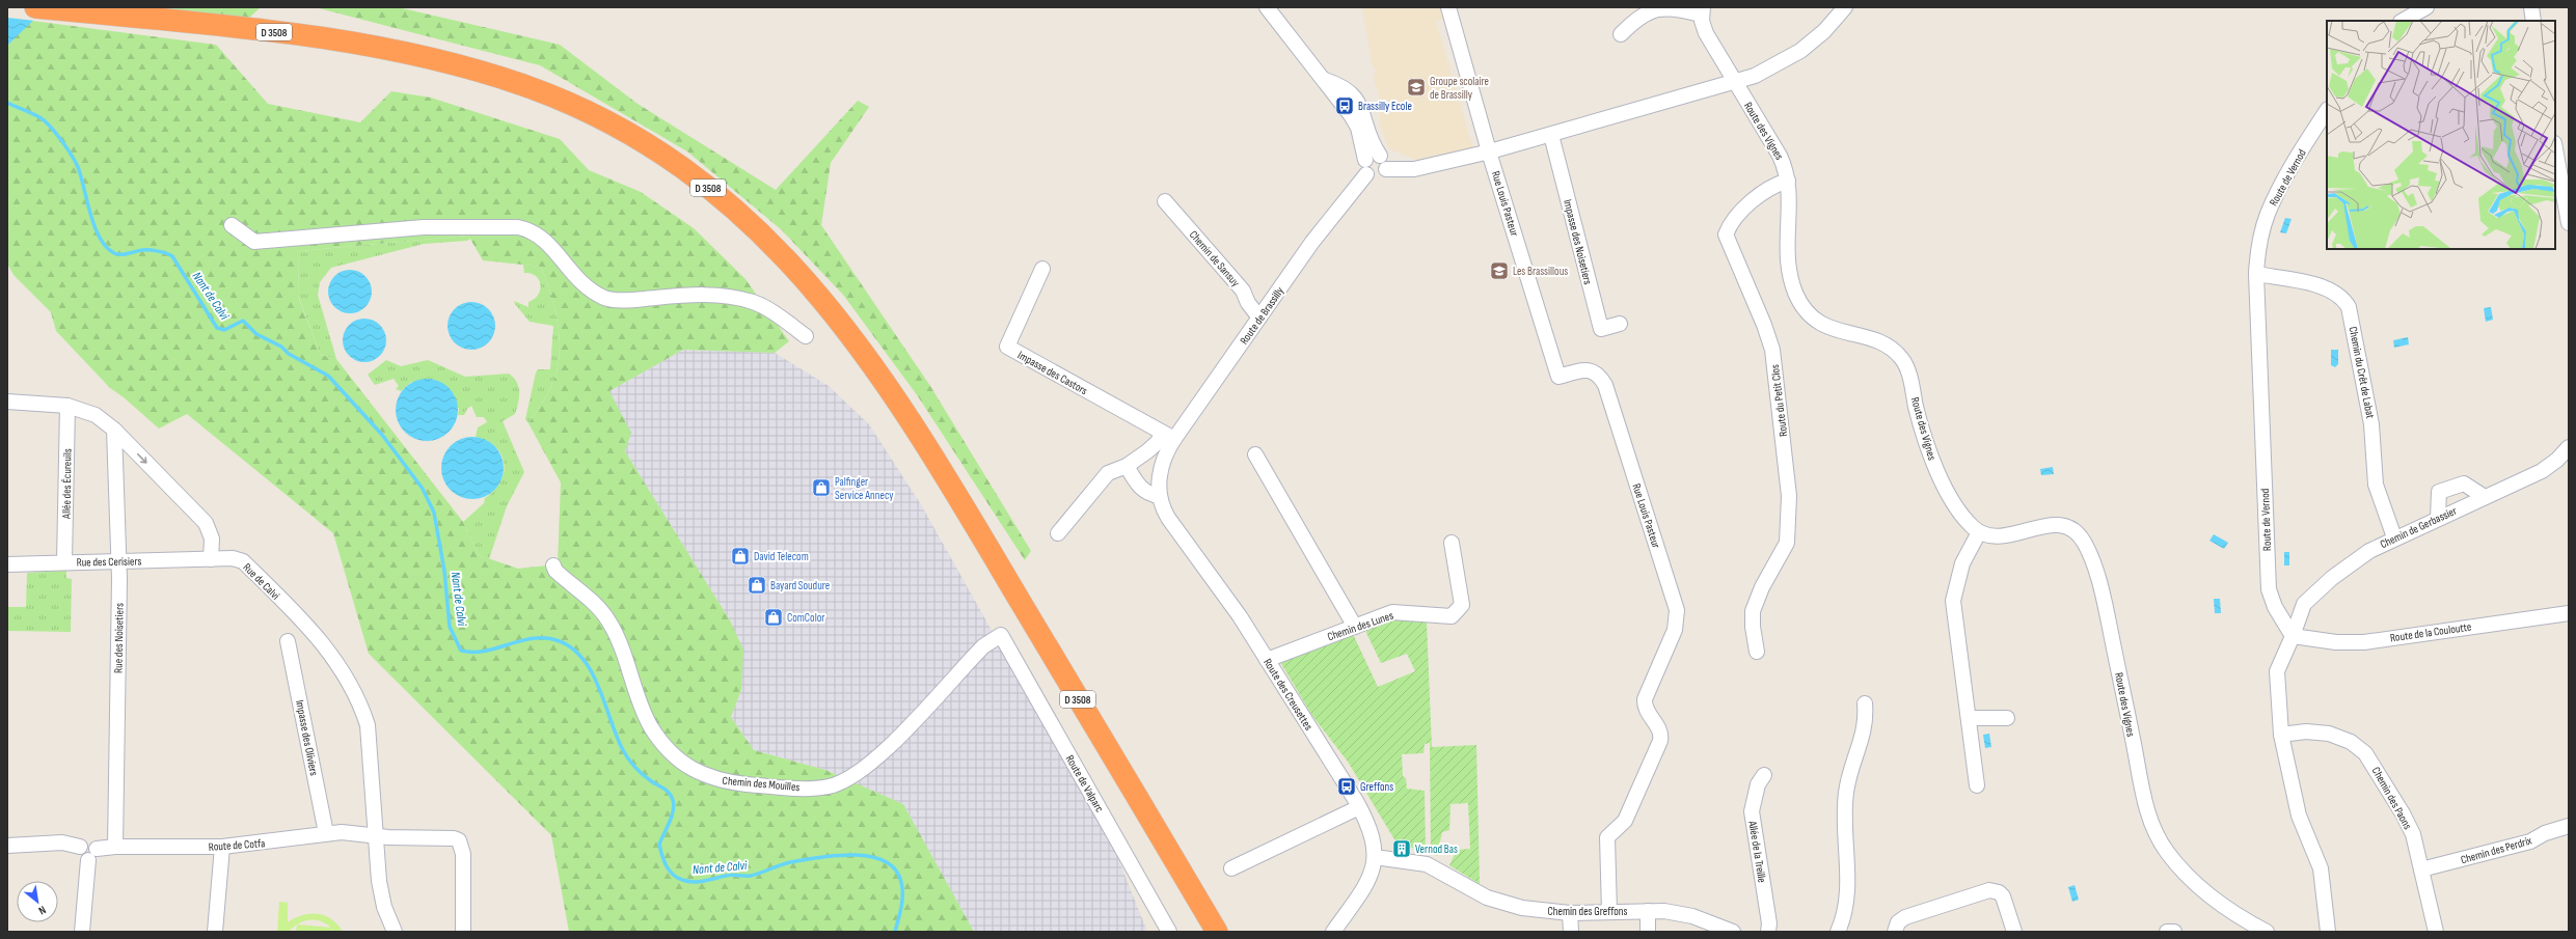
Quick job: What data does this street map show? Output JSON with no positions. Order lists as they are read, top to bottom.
{
  "streets": {
    "highway": ["D 3508"],
    "street": [
      "Route des Vignes",
      "Route de Vernod",
      "Rue Louis Pasteur",
      "Impasse des Noisetiers",
      "Chemin de Sansuy",
      "Route de Brassilly",
      "Impasse des Castors",
      "Chemin du Crêt de Labat",
      "Route du Petit Clos",
      "Allée des Écureuils",
      "Chemin de Gerbassier",
      "Rue des Cerisiers",
      "Rue de Calvi",
      "Chemin des Lunes",
      "Route de la Couloutte",
      "Rue des Noisetiers",
      "Route des Creusettes",
      "Impasse des Oliviers",
      "Chemin des Mouilles",
      "Route de Valparc",
      "Chemin des Paons",
      "Route de Cotfa",
      "Chemin des Perdrix",
      "Allée de la Treille",
      "Chemin des Greffons"
    ]
  },
  "crossings": [
    ["Route des Vignes", "Route du Petit Clos"],
    ["Route de Vernod", "Chemin du Crêt de Labat"],
    ["Route de Vernod", "Chemin de Gerbassier"],
    ["Route de Vernod", "Route de la Couloutte"],
    ["Rue Louis Pasteur", "Chemin des Greffons"],
    ["Chemin de Sansuy", "Route de Brassilly"],
    ["Route de Brassilly", "Impasse des Castors"],
    ["Route de Brassilly", "Route des Creusettes"],
    ["Chemin du Crêt de Labat", "Chemin de Gerbassier"],
    ["Allée des Écureuils", "Rue des Cerisiers"],
    ["Chemin de Gerbassier", "Route de la Couloutte"],
    ["Rue des Cerisiers", "Rue de Calvi"],
    ["Rue des Cerisiers", "Rue des Noisetiers"],
    ["Rue de Calvi", "Route de Cotfa"],
    ["Chemin des Lunes", "Route des Creusettes"],
    ["Rue des Noisetiers", "Route de Cotfa"],
    ["Route des Creusettes", "Chemin des Greffons"],
    ["Impasse des Oliviers", "Route de Cotfa"],
    ["Chemin des Mouilles", "Route de Valparc"],
    ["Chemin des Paons", "Chemin des Perdrix"]
  ],
  "water": ["Nant de Calvi"],
  "places": {
    "school or university": ["Groupe scolaire de Brassilly", "Les Brassillous"],
    "bus stop": ["Brassilly Ecole", "Greffons"],
    "shop": [
      "Palfinger Service Annecy",
      "David Telecom",
      "Bayard Soudure",
      "ComColor"
    ],
    "building": ["Vernod Bas"]
  },
  "north": "bottom right"
}
